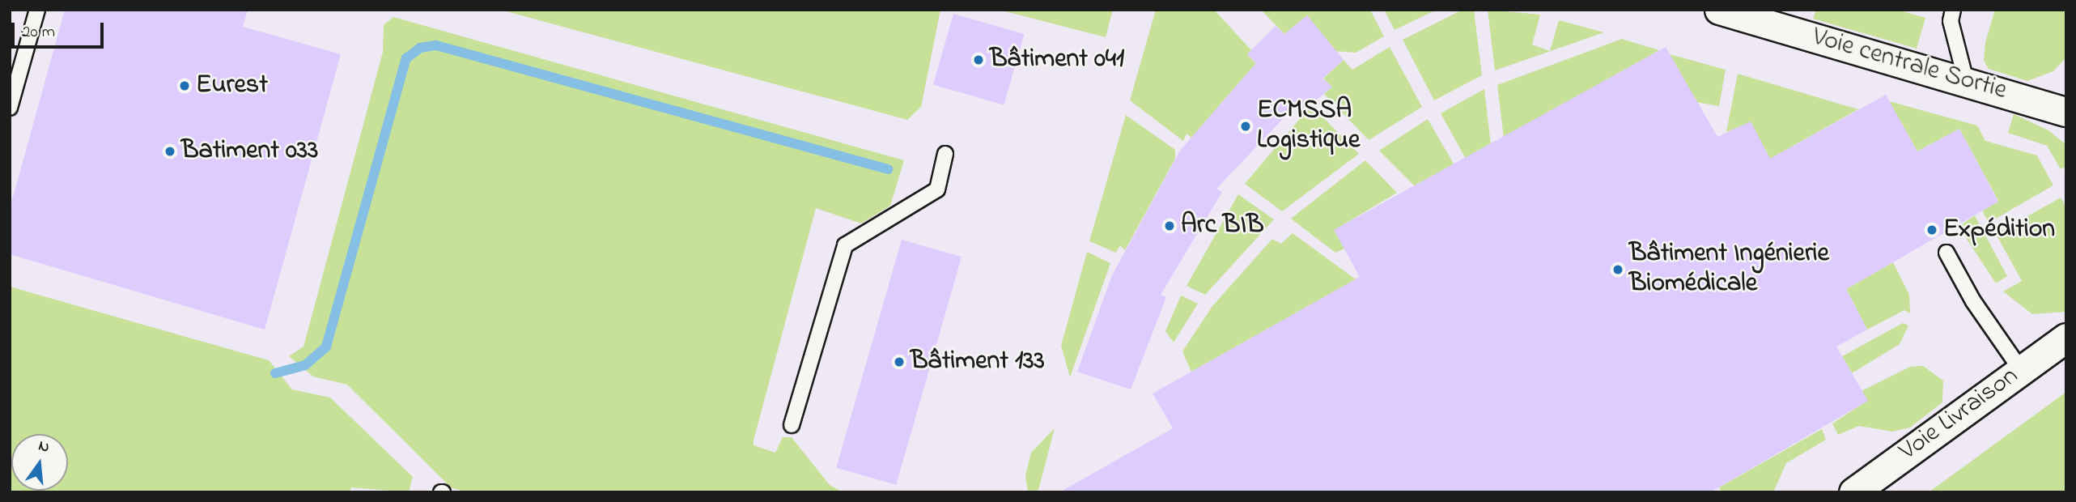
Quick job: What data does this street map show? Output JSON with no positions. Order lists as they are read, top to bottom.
{
  "streets": {
    "street": ["Voie centrale Sortie", "Voie Livraison"]
  },
  "places": [
    "Bâtiment 041",
    "Eurest",
    "ECMSSA Logistique",
    "Batiment 033",
    "Arc BIB",
    "Expédition",
    "Bâtiment Ingénierie Biomédicale",
    "Bâtiment 133"
  ],
  "scale_bar": "20 m",
  "north": "top"
}
